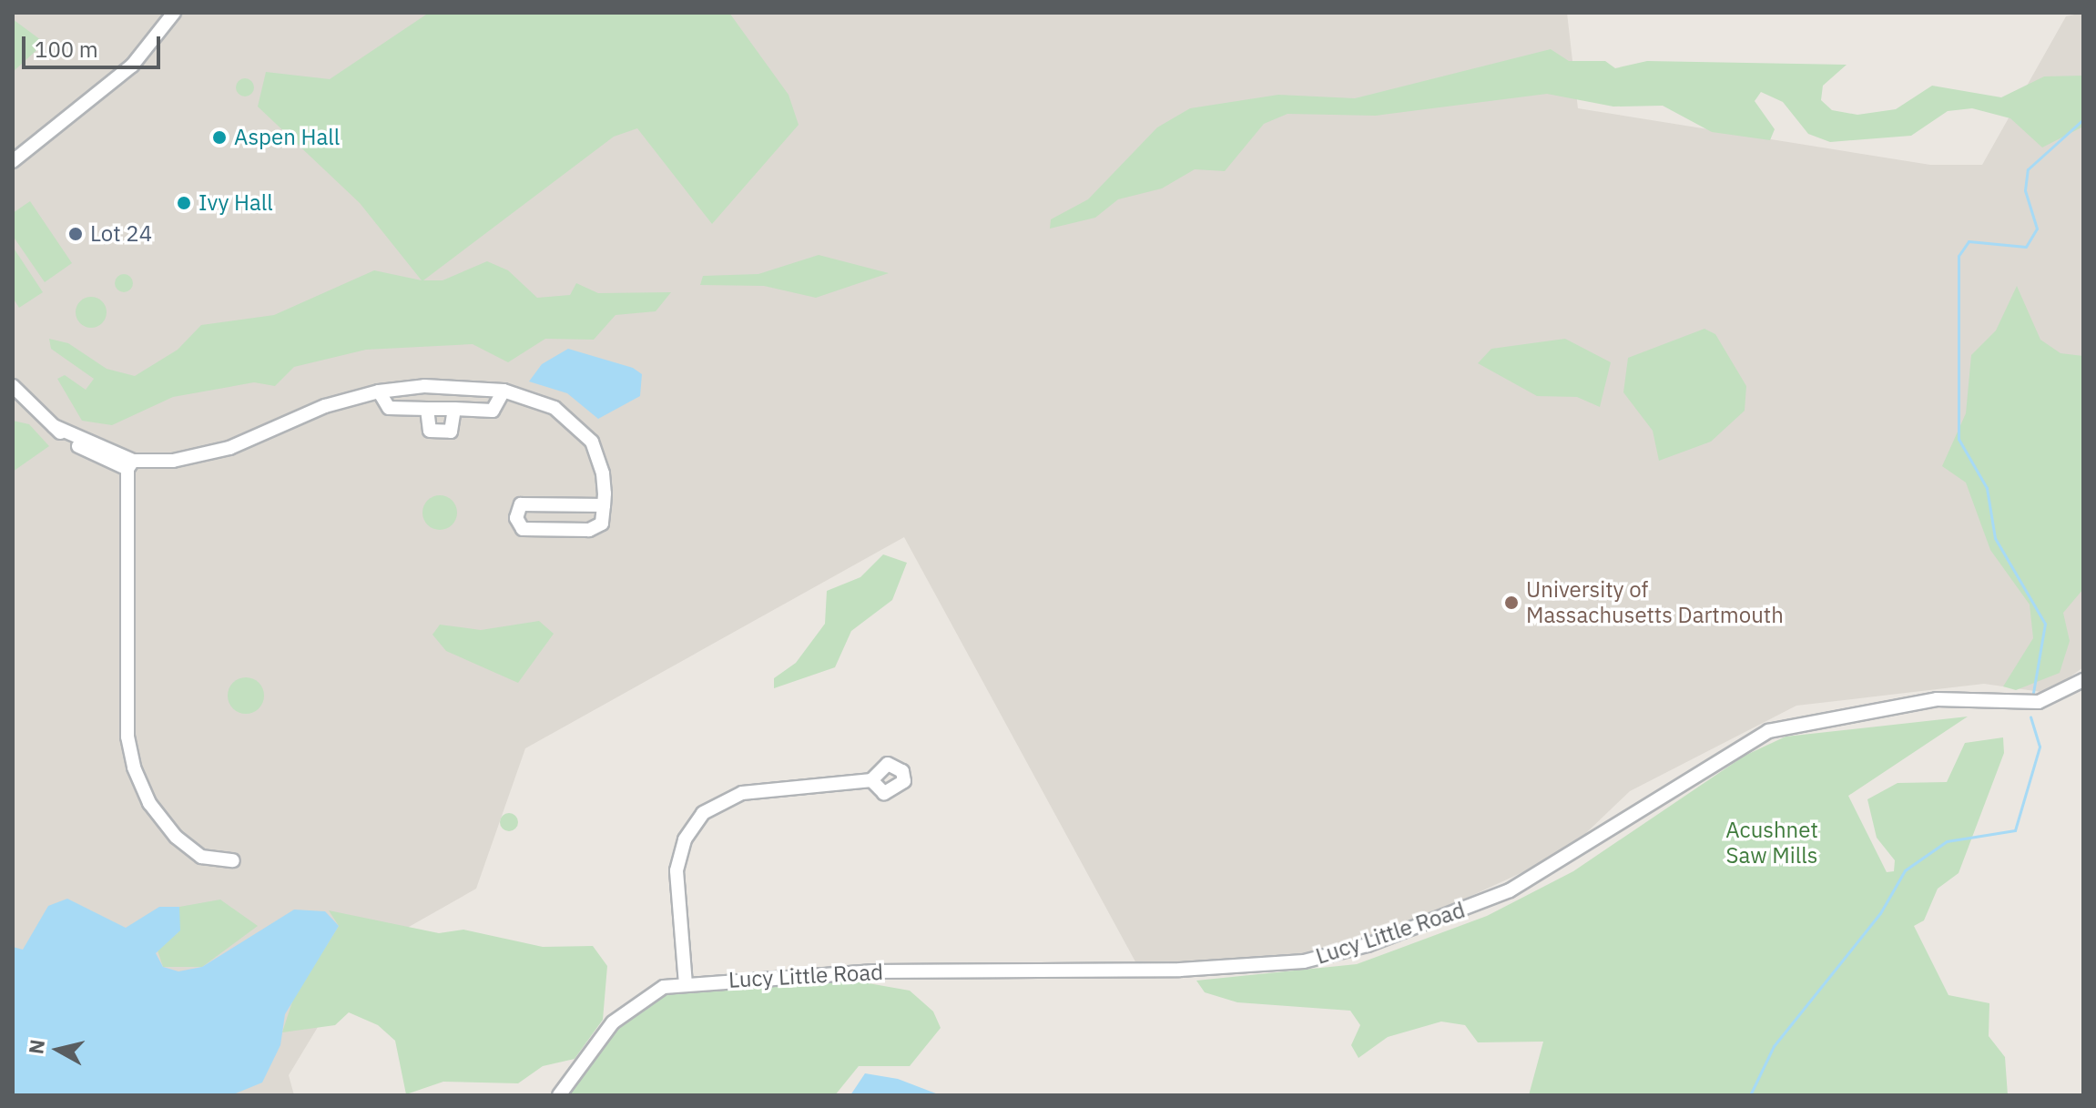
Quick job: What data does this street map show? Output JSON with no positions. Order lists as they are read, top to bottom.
{
  "streets": {
    "street": ["Lucy Little Road"]
  },
  "parks": ["Acushnet Saw Mills"],
  "places": [
    "Aspen Hall",
    "Ivy Hall",
    "Lot 24",
    "University of Massachusetts Dartmouth"
  ],
  "scale_bar": "100 m",
  "north": "left"
}
